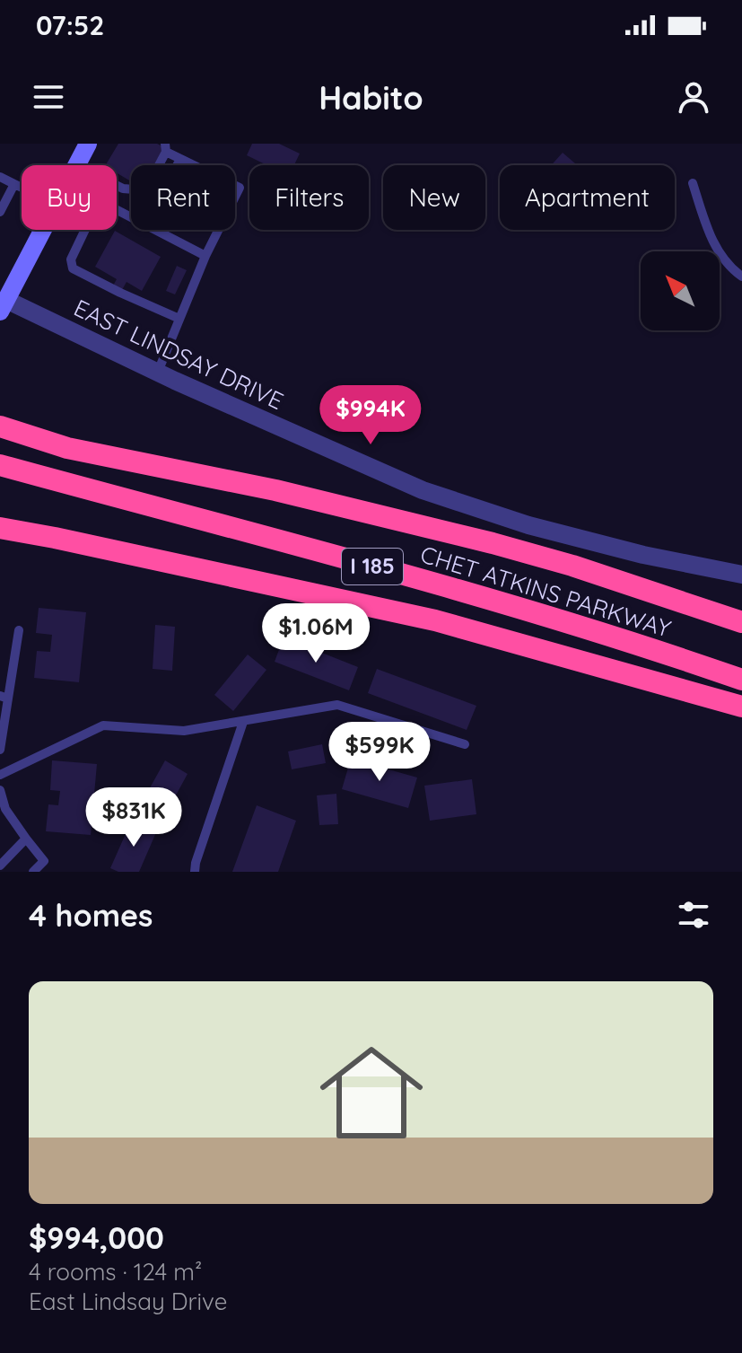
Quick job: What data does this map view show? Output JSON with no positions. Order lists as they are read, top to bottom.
{
  "streets": {
    "highway": ["I 185", "CHET ATKINS PARKWAY"],
    "street": ["EAST LINDSAY DRIVE"]
  },
  "north": "top left",
  "page": {
    "status": "07:52",
    "header": "Habito",
    "chip": [
      "Buy",
      "Rent",
      "Filters",
      "New",
      "Apartment"
    ],
    "price": [
      "$994K",
      "$1.06M",
      "$599K",
      "$831K"
    ],
    "heading": "4 homes",
    "list": [
      {
        "name": "$994,000",
        "note": "4 rooms · 124 m² · East Lindsay Drive"
      }
    ]
  }
}
